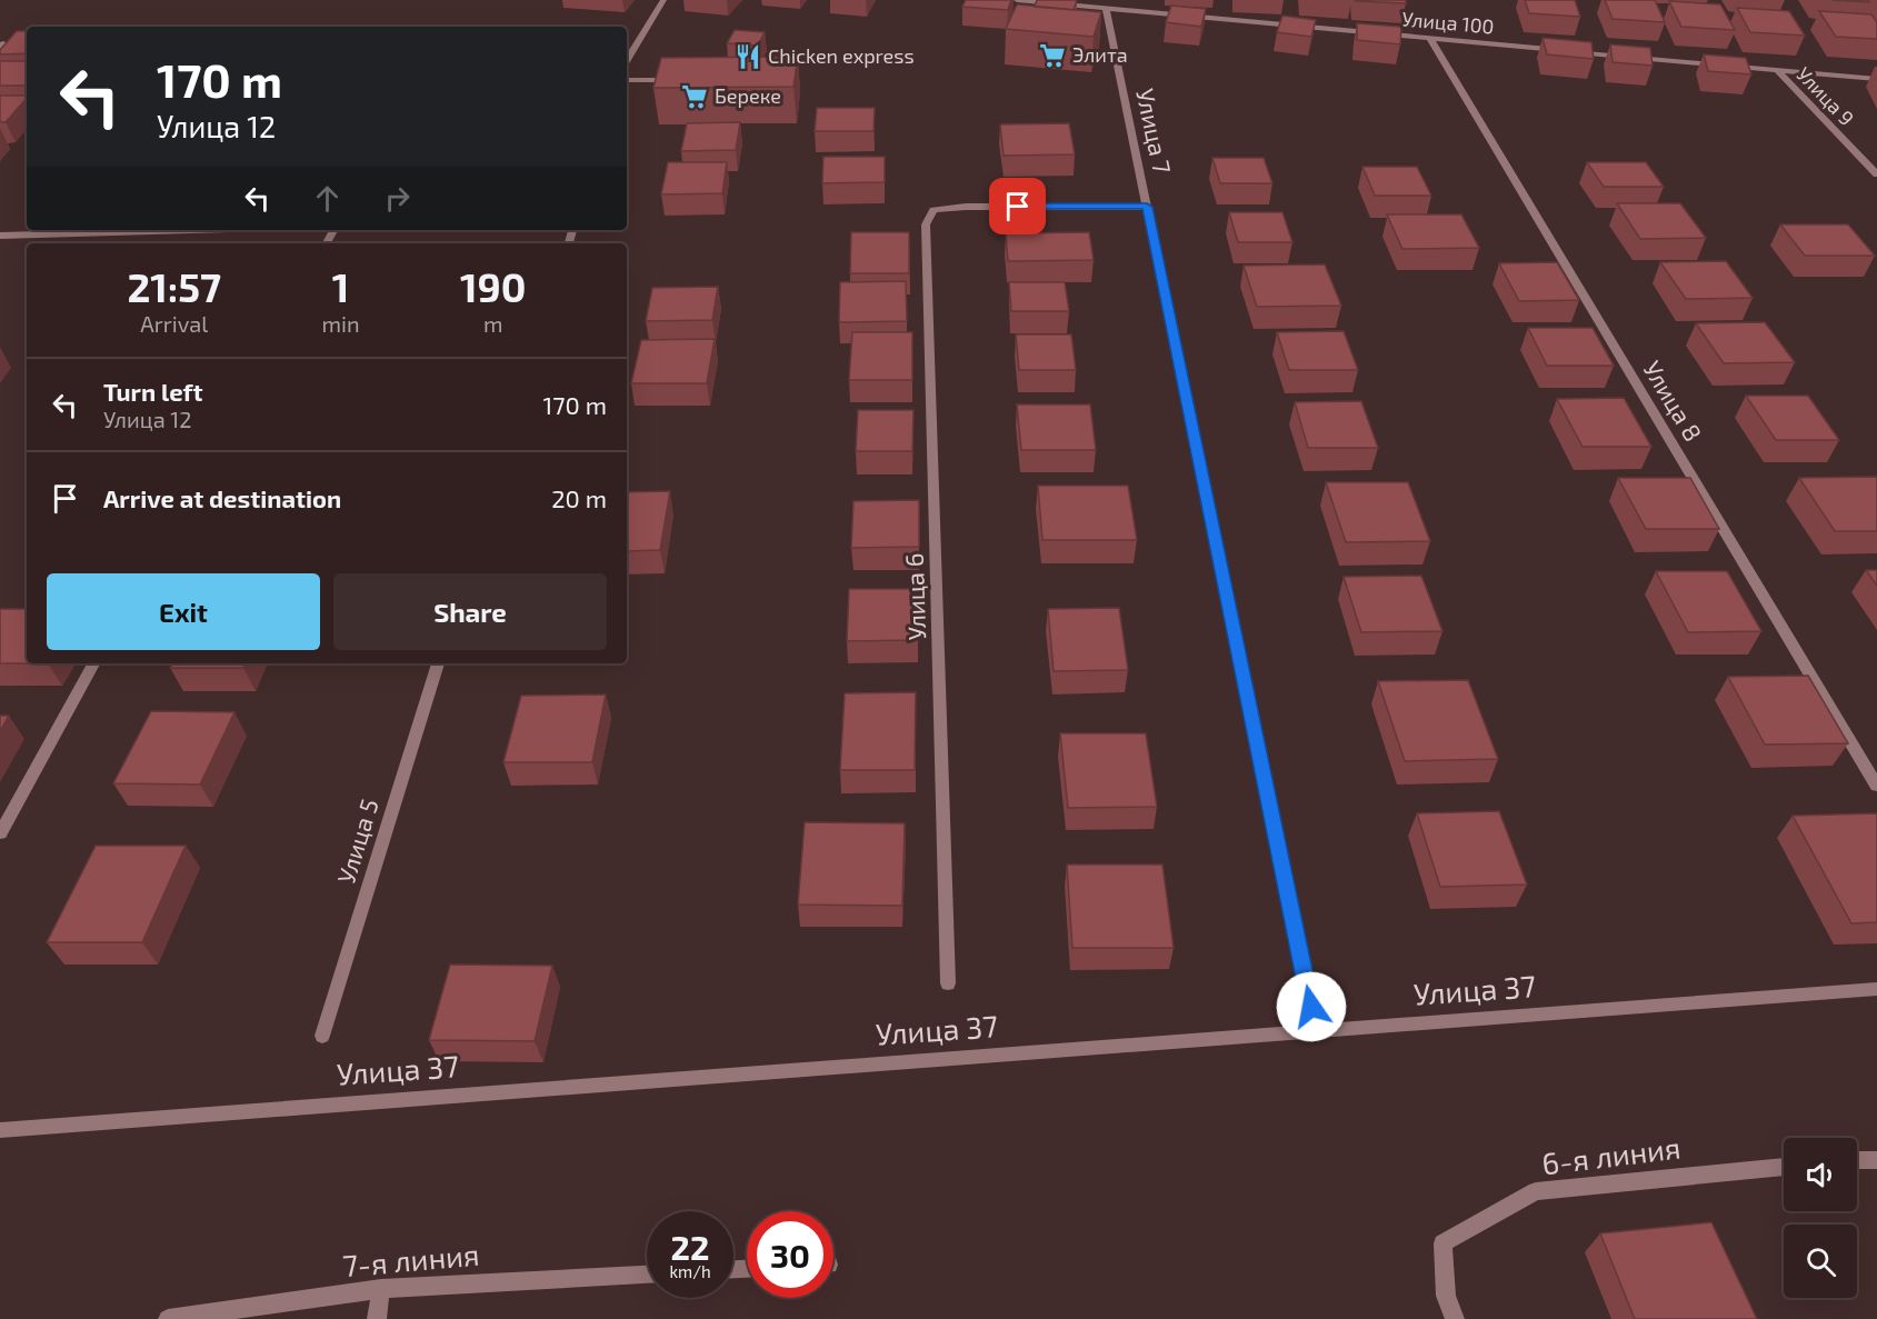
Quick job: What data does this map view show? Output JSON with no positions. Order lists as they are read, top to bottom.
{
  "streets": {
    "street": [
      "Улица 100",
      "Улица 9",
      "Улица 7",
      "Улица 8",
      "Улица 6",
      "Улица 5",
      "Улица 37",
      "6-я линия",
      "7-я линия"
    ]
  },
  "crossings": [
    ["Улица 100", "Улица 9"],
    ["Улица 100", "Улица 7"],
    ["Улица 100", "Улица 8"],
    ["Улица 7", "Улица 6"]
  ],
  "places": {
    "supermarket": ["Элита", "Береке"],
    "restaurant": ["Chicken express"]
  },
  "page": {
    "turn": ["170 m", "Улица 12"],
    "eta": [
      "21:57",
      "Arrival",
      "1",
      "min",
      "190",
      "m"
    ],
    "list": [
      {
        "name": "Turn left",
        "note": "Улица 12",
        "value": "170 m"
      },
      {
        "name": "Arrive at destination",
        "value": "20 m"
      }
    ],
    "buttons": ["Exit", "Share"],
    "speed": "22 km/h",
    "limit": "30"
  }
}
